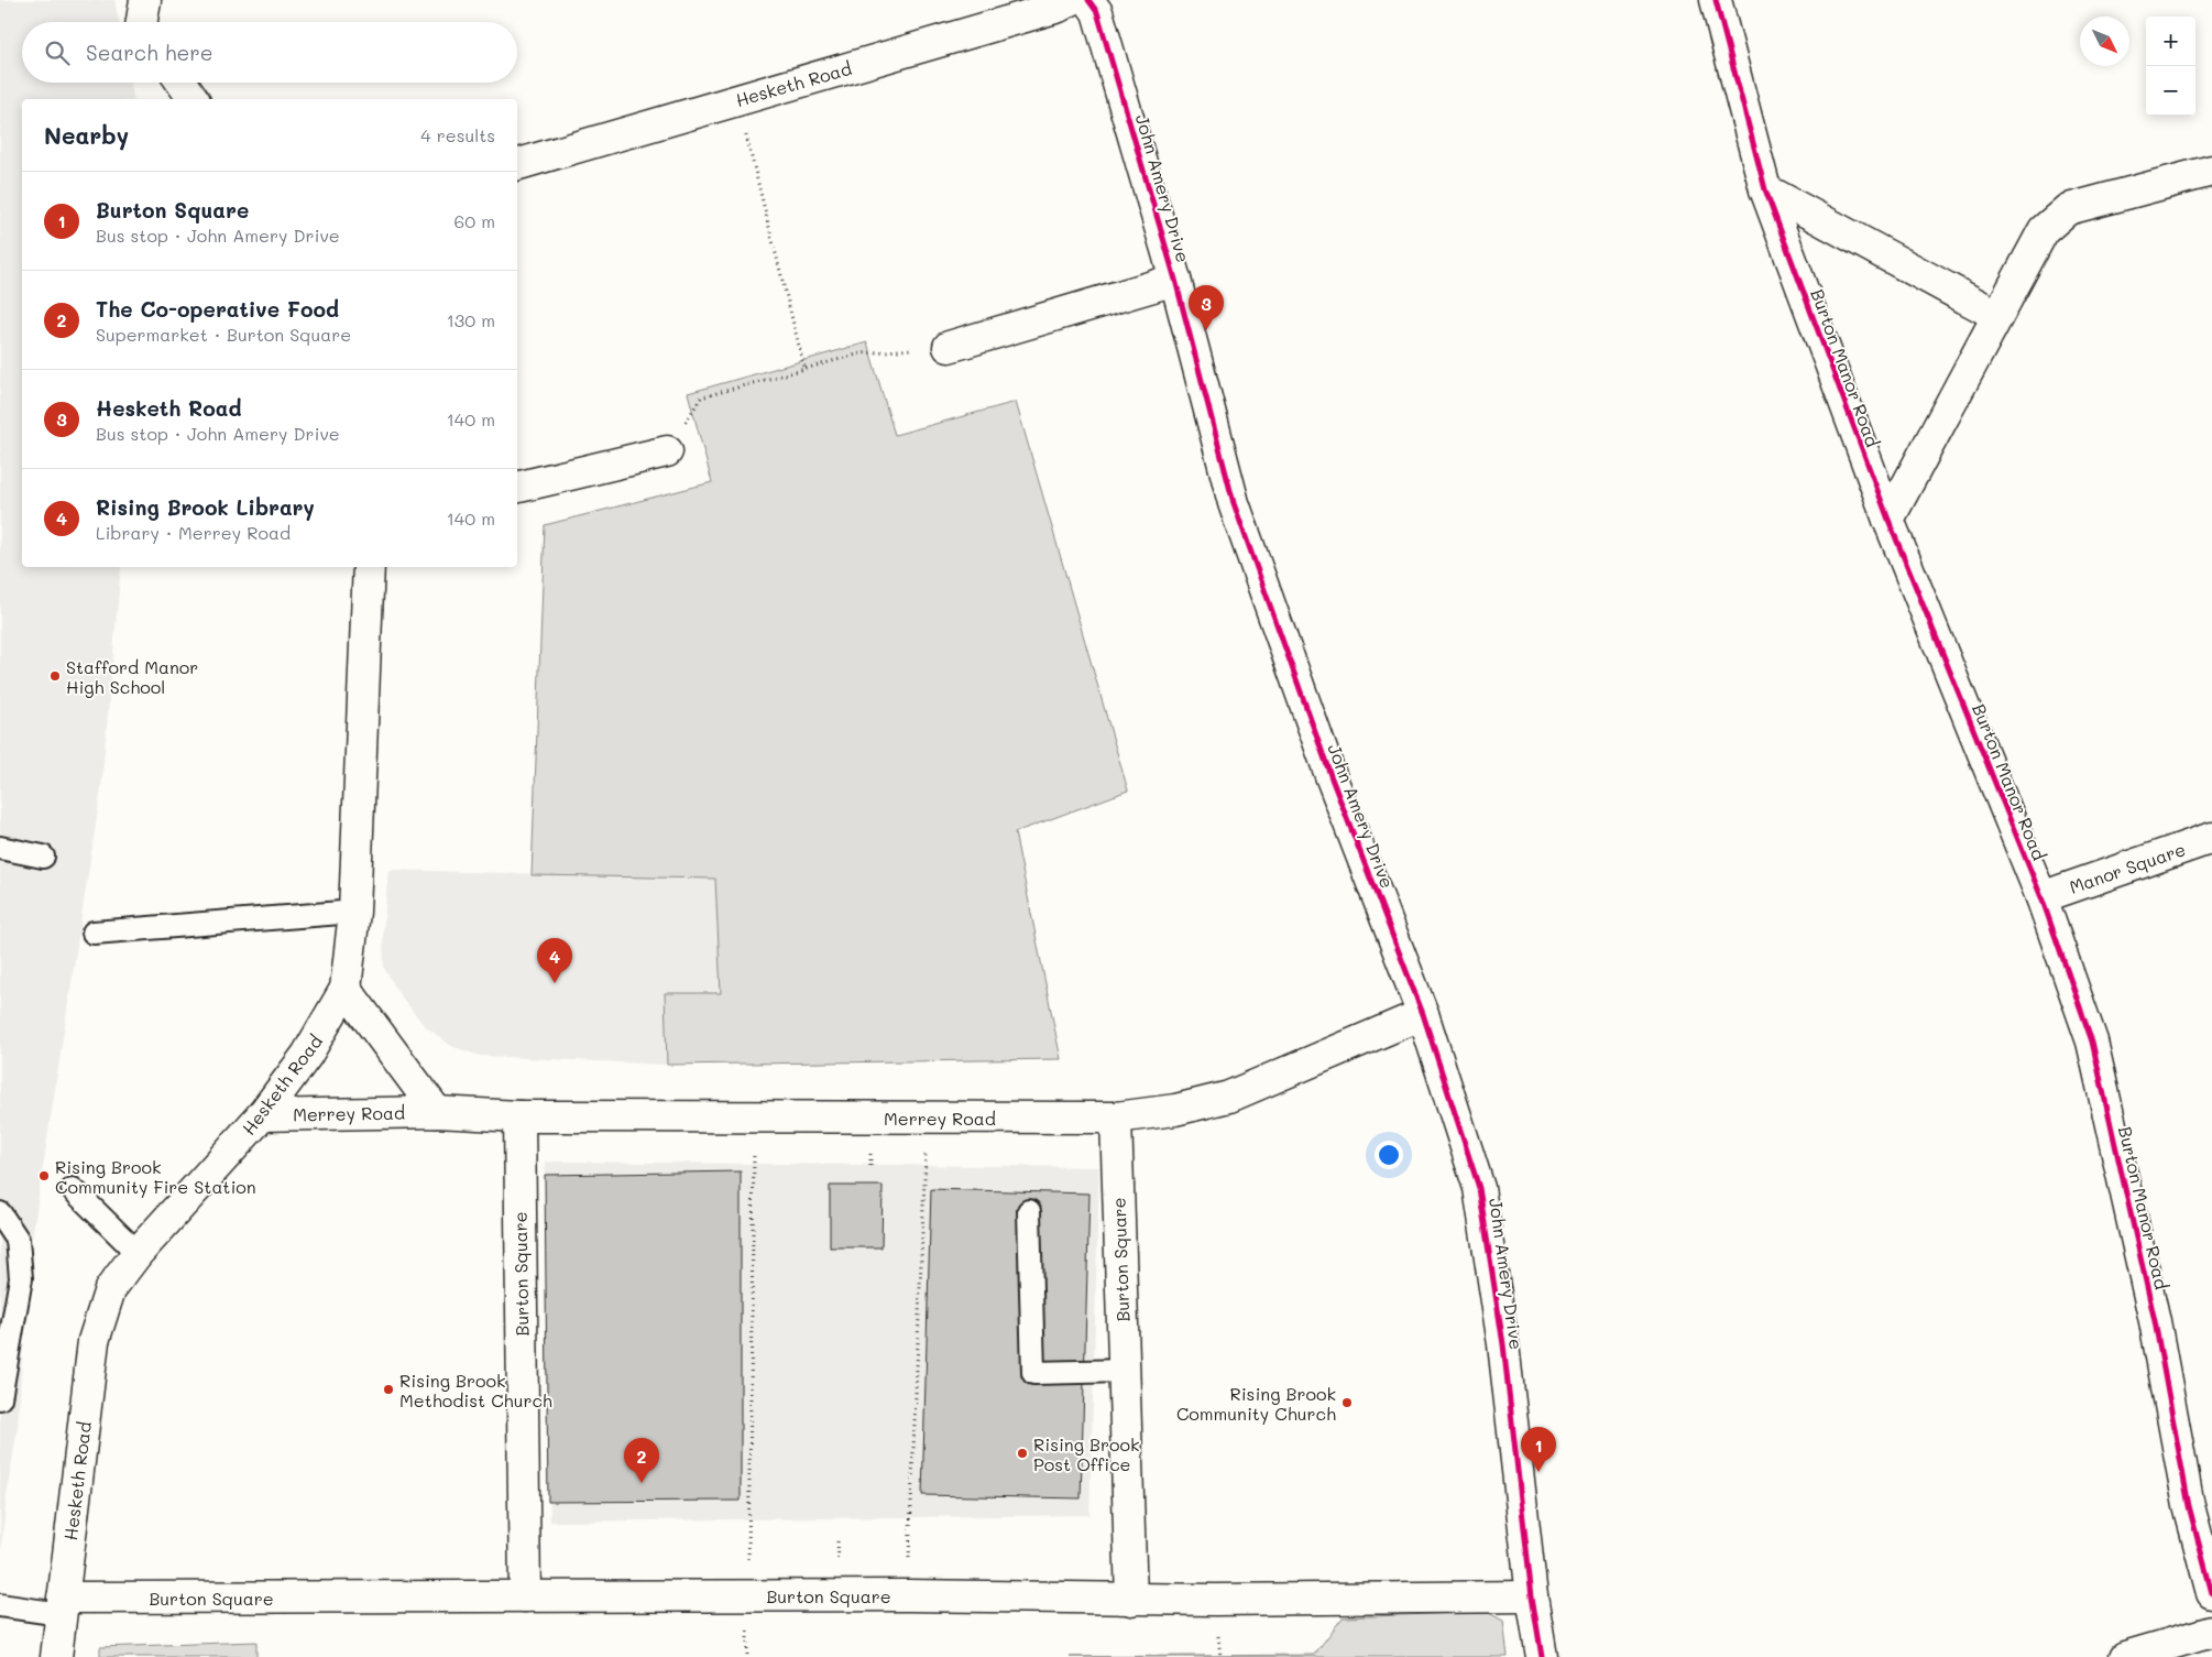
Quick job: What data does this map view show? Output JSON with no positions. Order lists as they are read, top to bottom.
{
  "streets": {
    "street": [
      "Hesketh Road",
      "John Amery Drive",
      "Burton Manor Road",
      "Manor Square",
      "Merrey Road",
      "Burton Square"
    ]
  },
  "crossings": [
    ["Hesketh Road", "Merrey Road"],
    ["Hesketh Road", "Burton Square"],
    ["John Amery Drive", "Merrey Road"],
    ["John Amery Drive", "Burton Square"],
    ["Burton Manor Road", "Manor Square"],
    ["Merrey Road", "Burton Square"]
  ],
  "places": [
    "Stafford Manor High School",
    "Rising Brook Community Fire Station",
    "Rising Brook Methodist Church",
    "Rising Brook Community Church",
    "Rising Brook Post Office"
  ],
  "north": "bottom right",
  "page": {
    "map_buttons": ["+", "−"],
    "search": "Search here",
    "heading": ["Nearby", "4 results"],
    "list": [
      {
        "mark": "1",
        "name": "Burton Square",
        "note": "Bus stop · John Amery Drive",
        "value": "60 m"
      },
      {
        "mark": "2",
        "name": "The Co-operative Food",
        "note": "Supermarket · Burton Square",
        "value": "130 m"
      },
      {
        "mark": "3",
        "name": "Hesketh Road",
        "note": "Bus stop · John Amery Drive",
        "value": "140 m"
      },
      {
        "mark": "4",
        "name": "Rising Brook Library",
        "note": "Library · Merrey Road",
        "value": "140 m"
      }
    ],
    "pins": [
      "3",
      "4",
      "1",
      "2"
    ]
  }
}
